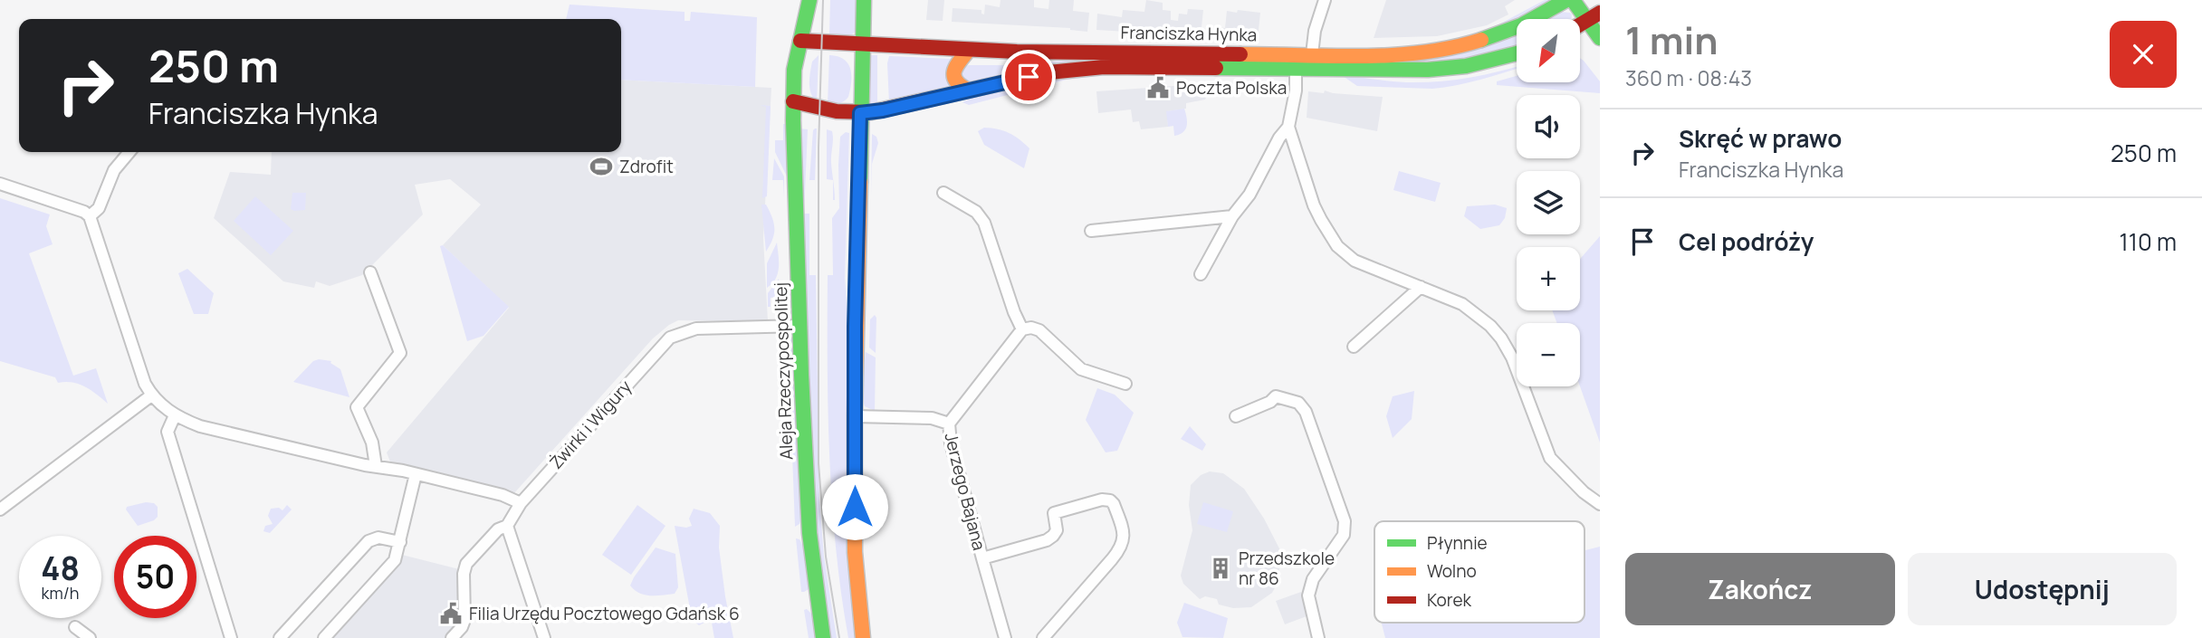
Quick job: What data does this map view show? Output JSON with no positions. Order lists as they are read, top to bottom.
{
  "streets": {
    "main road": ["Franciszka Hynka", "Aleja Rzeczypospolitej"],
    "street": ["Żwirki i Wigury", "Jerzego Bajana"]
  },
  "crossings": [
    ["Franciszka Hynka", "Aleja Rzeczypospolitej"],
    ["Aleja Rzeczypospolitej", "Żwirki i Wigury"]
  ],
  "places": {
    "public building": ["Poczta Polska", "Filia Urzędu Pocztowego Gdańsk 6"],
    "sports": ["Zdrofit"],
    "building": ["Przedszkole nr 86"]
  },
  "legend": ["Płynnie", "Wolno", "Korek"],
  "north": "bottom left",
  "page": {
    "heading": ["1 min", "360 m · 08:43"],
    "map_buttons": ["+", "−"],
    "turn": ["250 m", "Franciszka Hynka"],
    "list": [
      {
        "name": "Skręć w prawo",
        "note": "Franciszka Hynka",
        "value": "250 m"
      },
      {
        "name": "Cel podróży",
        "value": "110 m"
      }
    ],
    "speed": "48 km/h",
    "limit": "50",
    "buttons": ["Zakończ", "Udostępnij"]
  }
}
